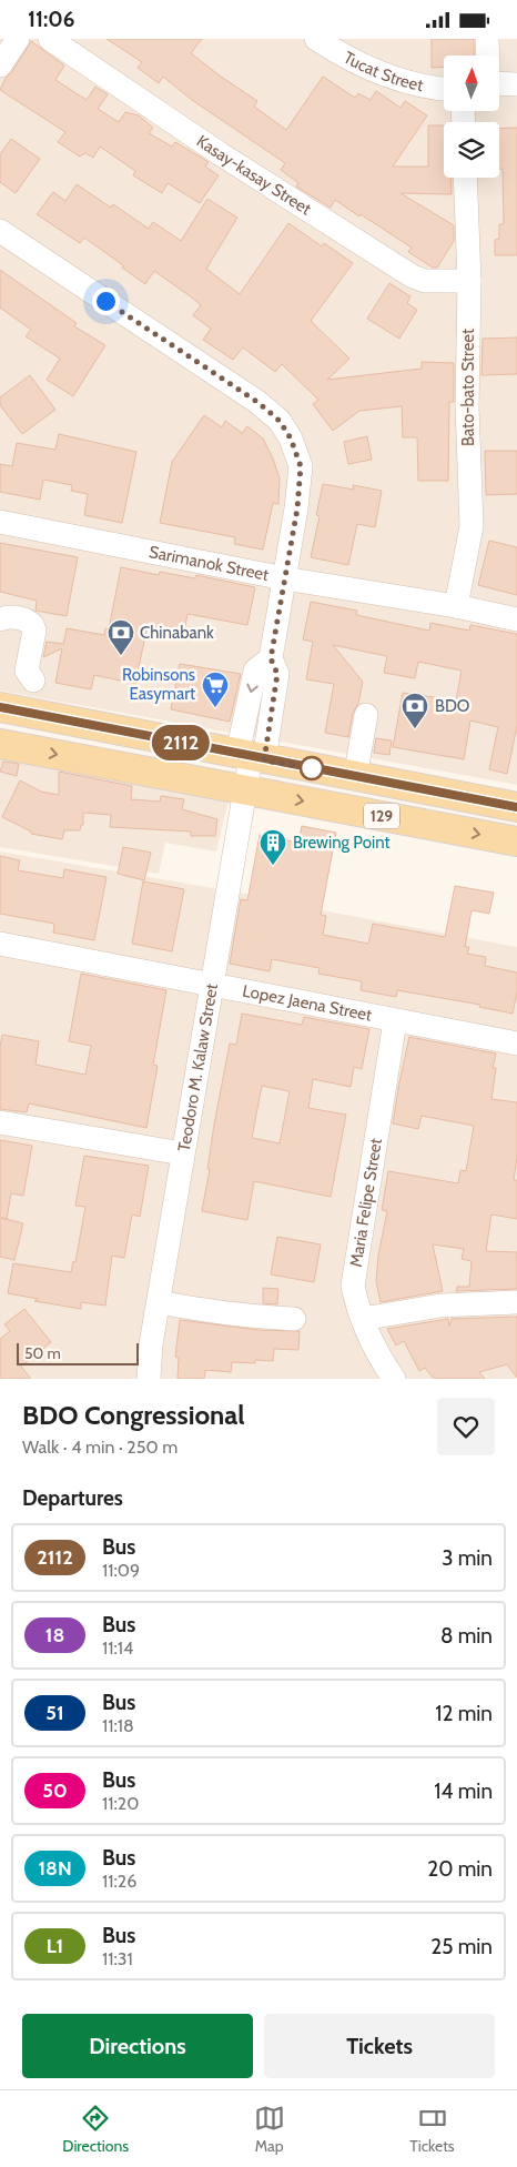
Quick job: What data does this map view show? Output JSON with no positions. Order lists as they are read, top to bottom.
{
  "streets": {
    "main road": ["129"],
    "street": [
      "Tucat Street",
      "Kasay-kasay Street",
      "Bato-bato Street",
      "Sarimanok Street",
      "Lopez Jaena Street",
      "Teodoro M. Kalaw Street",
      "Maria Felipe Street"
    ]
  },
  "crossings": [
    ["Kasay-kasay Street", "Bato-bato Street"],
    ["Bato-bato Street", "Sarimanok Street"],
    ["Sarimanok Street", "Teodoro M. Kalaw Street"],
    ["129", "Teodoro M. Kalaw Street"],
    ["Lopez Jaena Street", "Teodoro M. Kalaw Street"],
    ["Lopez Jaena Street", "Maria Felipe Street"]
  ],
  "places": {
    "bank": ["Chinabank", "BDO"],
    "supermarket": ["Robinsons Easymart"],
    "building": ["Brewing Point"]
  },
  "lines": ["bus line 2112"],
  "scale_bar": "50 m",
  "north": "top",
  "page": {
    "status": "11:06",
    "on_map": "2112",
    "scale": "50 m",
    "heading": [
      ["BDO Congressional", "Walk · 4 min · 250 m"],
      "Departures"
    ],
    "list": [
      {
        "mark": "2112",
        "name": "Bus",
        "note": "11:09",
        "value": "3 min"
      },
      {
        "mark": "18",
        "name": "Bus",
        "note": "11:14",
        "value": "8 min"
      },
      {
        "mark": "51",
        "name": "Bus",
        "note": "11:18",
        "value": "12 min"
      },
      {
        "mark": "50",
        "name": "Bus",
        "note": "11:20",
        "value": "14 min"
      },
      {
        "mark": "18N",
        "name": "Bus",
        "note": "11:26",
        "value": "20 min"
      },
      {
        "mark": "L1",
        "name": "Bus",
        "note": "11:31",
        "value": "25 min"
      }
    ],
    "buttons": ["Directions", "Tickets"],
    "tabs": ["Directions", "Map", "Tickets"]
  }
}
